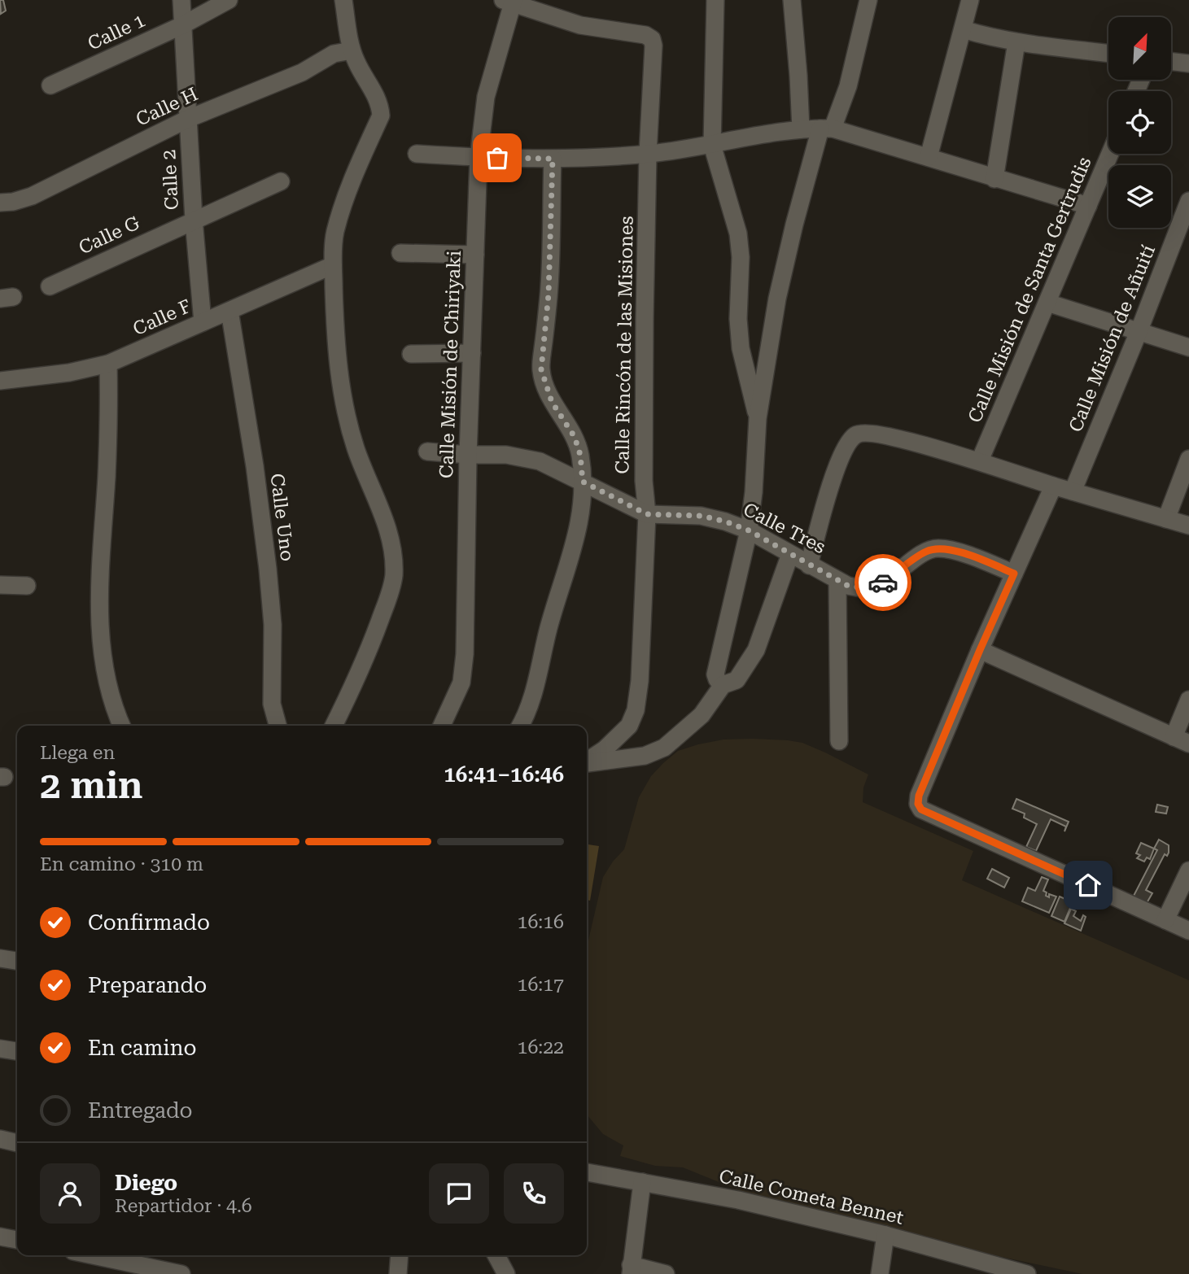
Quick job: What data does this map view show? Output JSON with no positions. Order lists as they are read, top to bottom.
{
  "streets": {
    "street": [
      "Calle 1",
      "Calle H",
      "Calle 2",
      "Calle G",
      "Calle Misión de Santa Gertrudis",
      "Calle F",
      "Calle Misión de Añuití",
      "Calle Rincón de las Misiones",
      "Calle Misión de Chiriyaki",
      "Calle Uno",
      "Calle Tres",
      "Calle Cometa Bennet"
    ]
  },
  "crossings": [
    ["Calle 1", "Calle 2"],
    ["Calle H", "Calle 2"],
    ["Calle 2", "Calle G"],
    ["Calle 2", "Calle F"],
    ["Calle F", "Calle Uno"],
    ["Calle Rincón de las Misiones", "Calle Misión de Chiriyaki"],
    ["Calle Rincón de las Misiones", "Calle Tres"],
    ["Calle Misión de Chiriyaki", "Calle Tres"]
  ],
  "north": "top right",
  "page": {
    "heading": ["2 min", "Llega en", "16:41–16:46"],
    "panel": ["Diego", "Repartidor · 4.6"],
    "bar": "En camino · 310 m",
    "list": [
      ["Confirmado", "16:16"],
      ["Preparando", "16:17"],
      ["En camino", "16:22"],
      "Entregado"
    ]
  }
}
